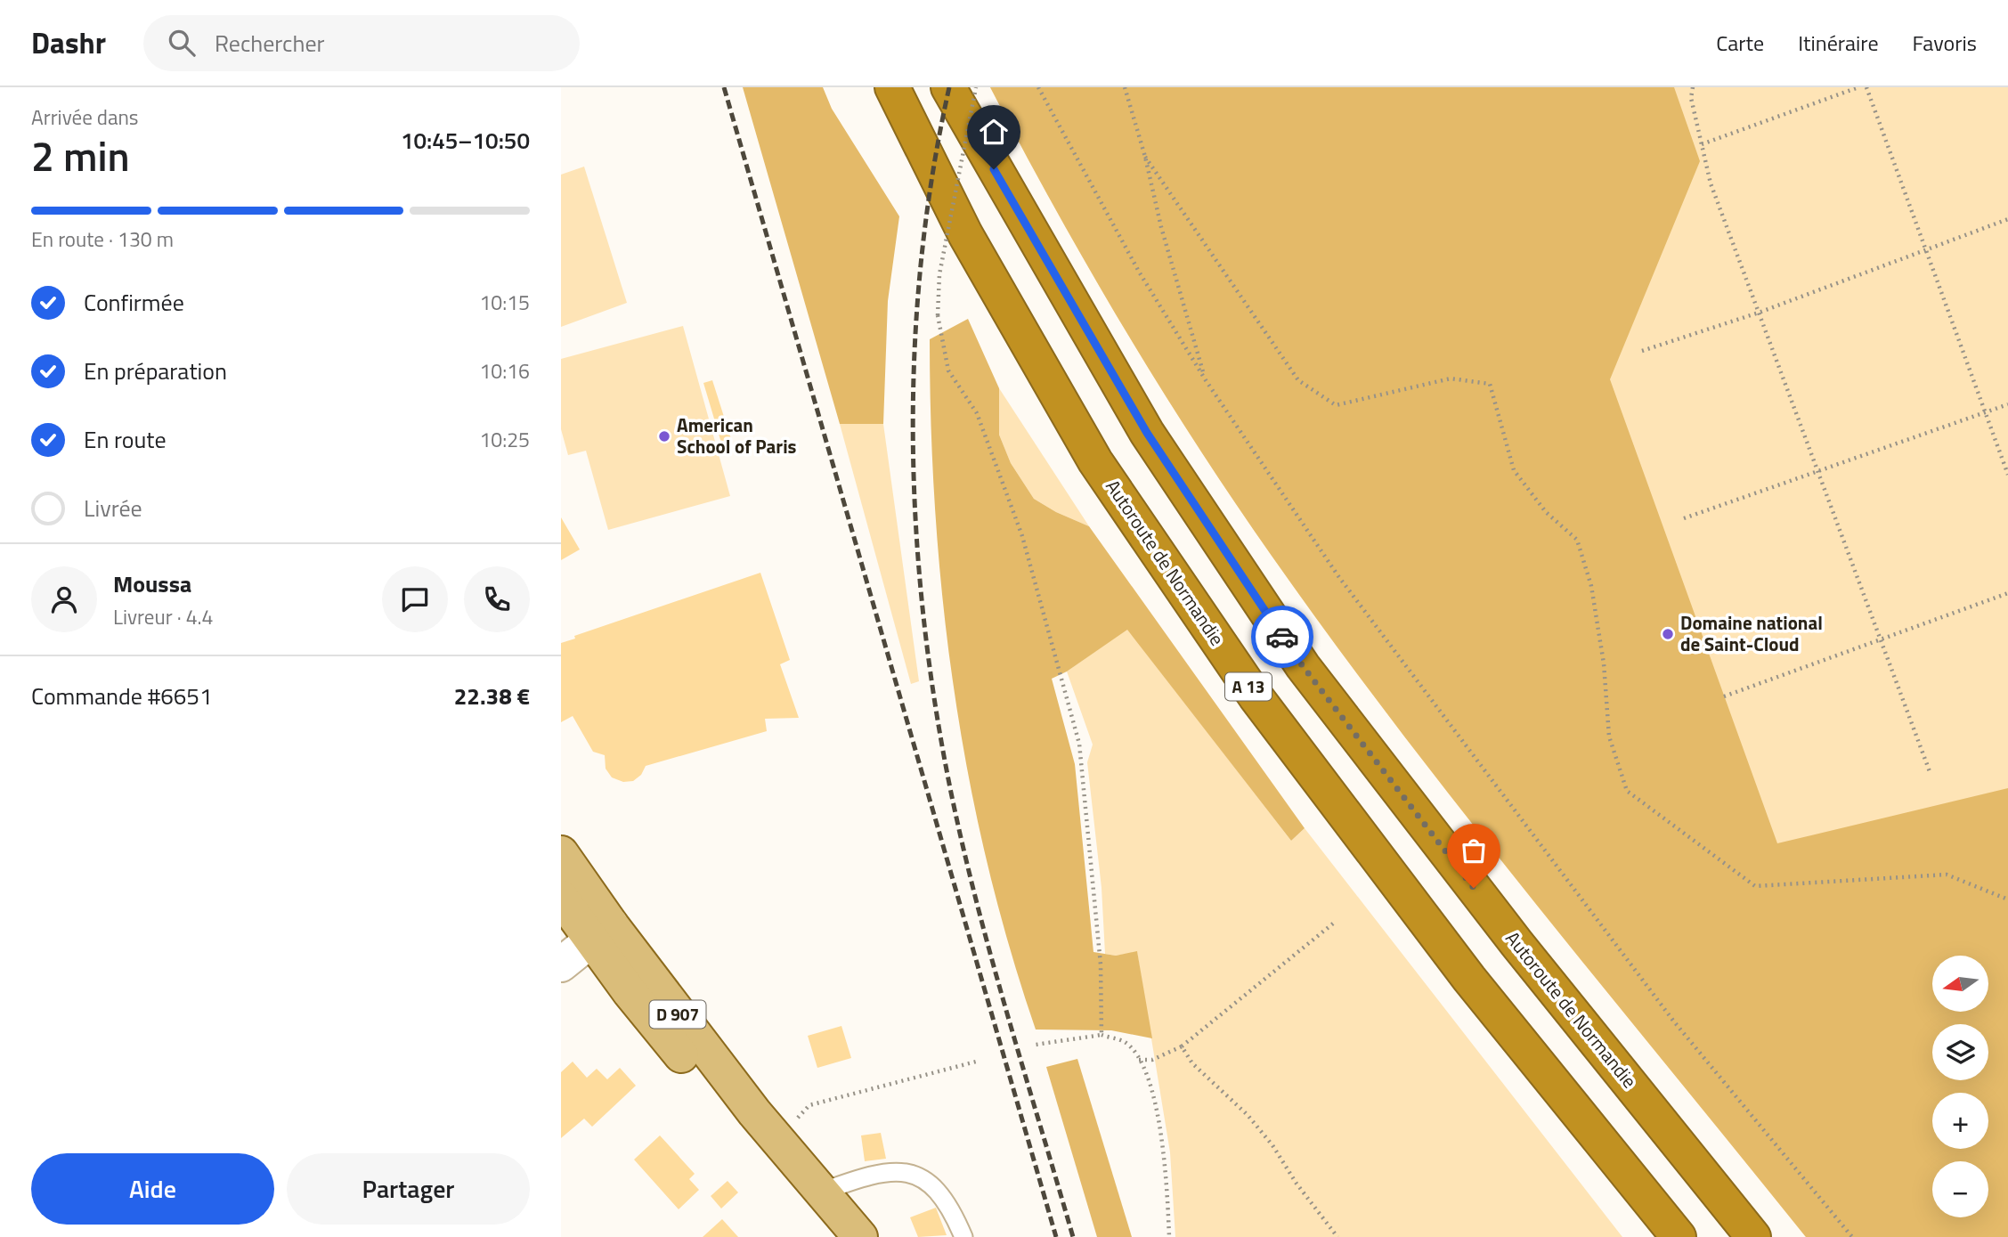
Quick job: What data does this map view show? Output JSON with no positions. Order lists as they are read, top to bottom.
{
  "streets": {
    "highway": ["Autoroute de Normandie", "A 13"],
    "main road": ["D 907"]
  },
  "places": ["American School of Paris", "Domaine national de Saint-Cloud"],
  "north": "left",
  "page": {
    "header": "Dashr",
    "search": "Rechercher",
    "nav": ["Carte", "Itinéraire", "Favoris"],
    "heading": ["2 min", "Arrivée dans", "10:45–10:50"],
    "panel": [
      "Moussa",
      "Livreur · 4.4",
      "Commande #6651",
      "22.38 €"
    ],
    "bar": "En route · 130 m",
    "list": [
      ["Confirmée", "10:15"],
      ["En préparation", "10:16"],
      ["En route", "10:25"],
      "Livrée"
    ],
    "map_buttons": ["+", "−"],
    "buttons": ["Aide", "Partager"]
  }
}
